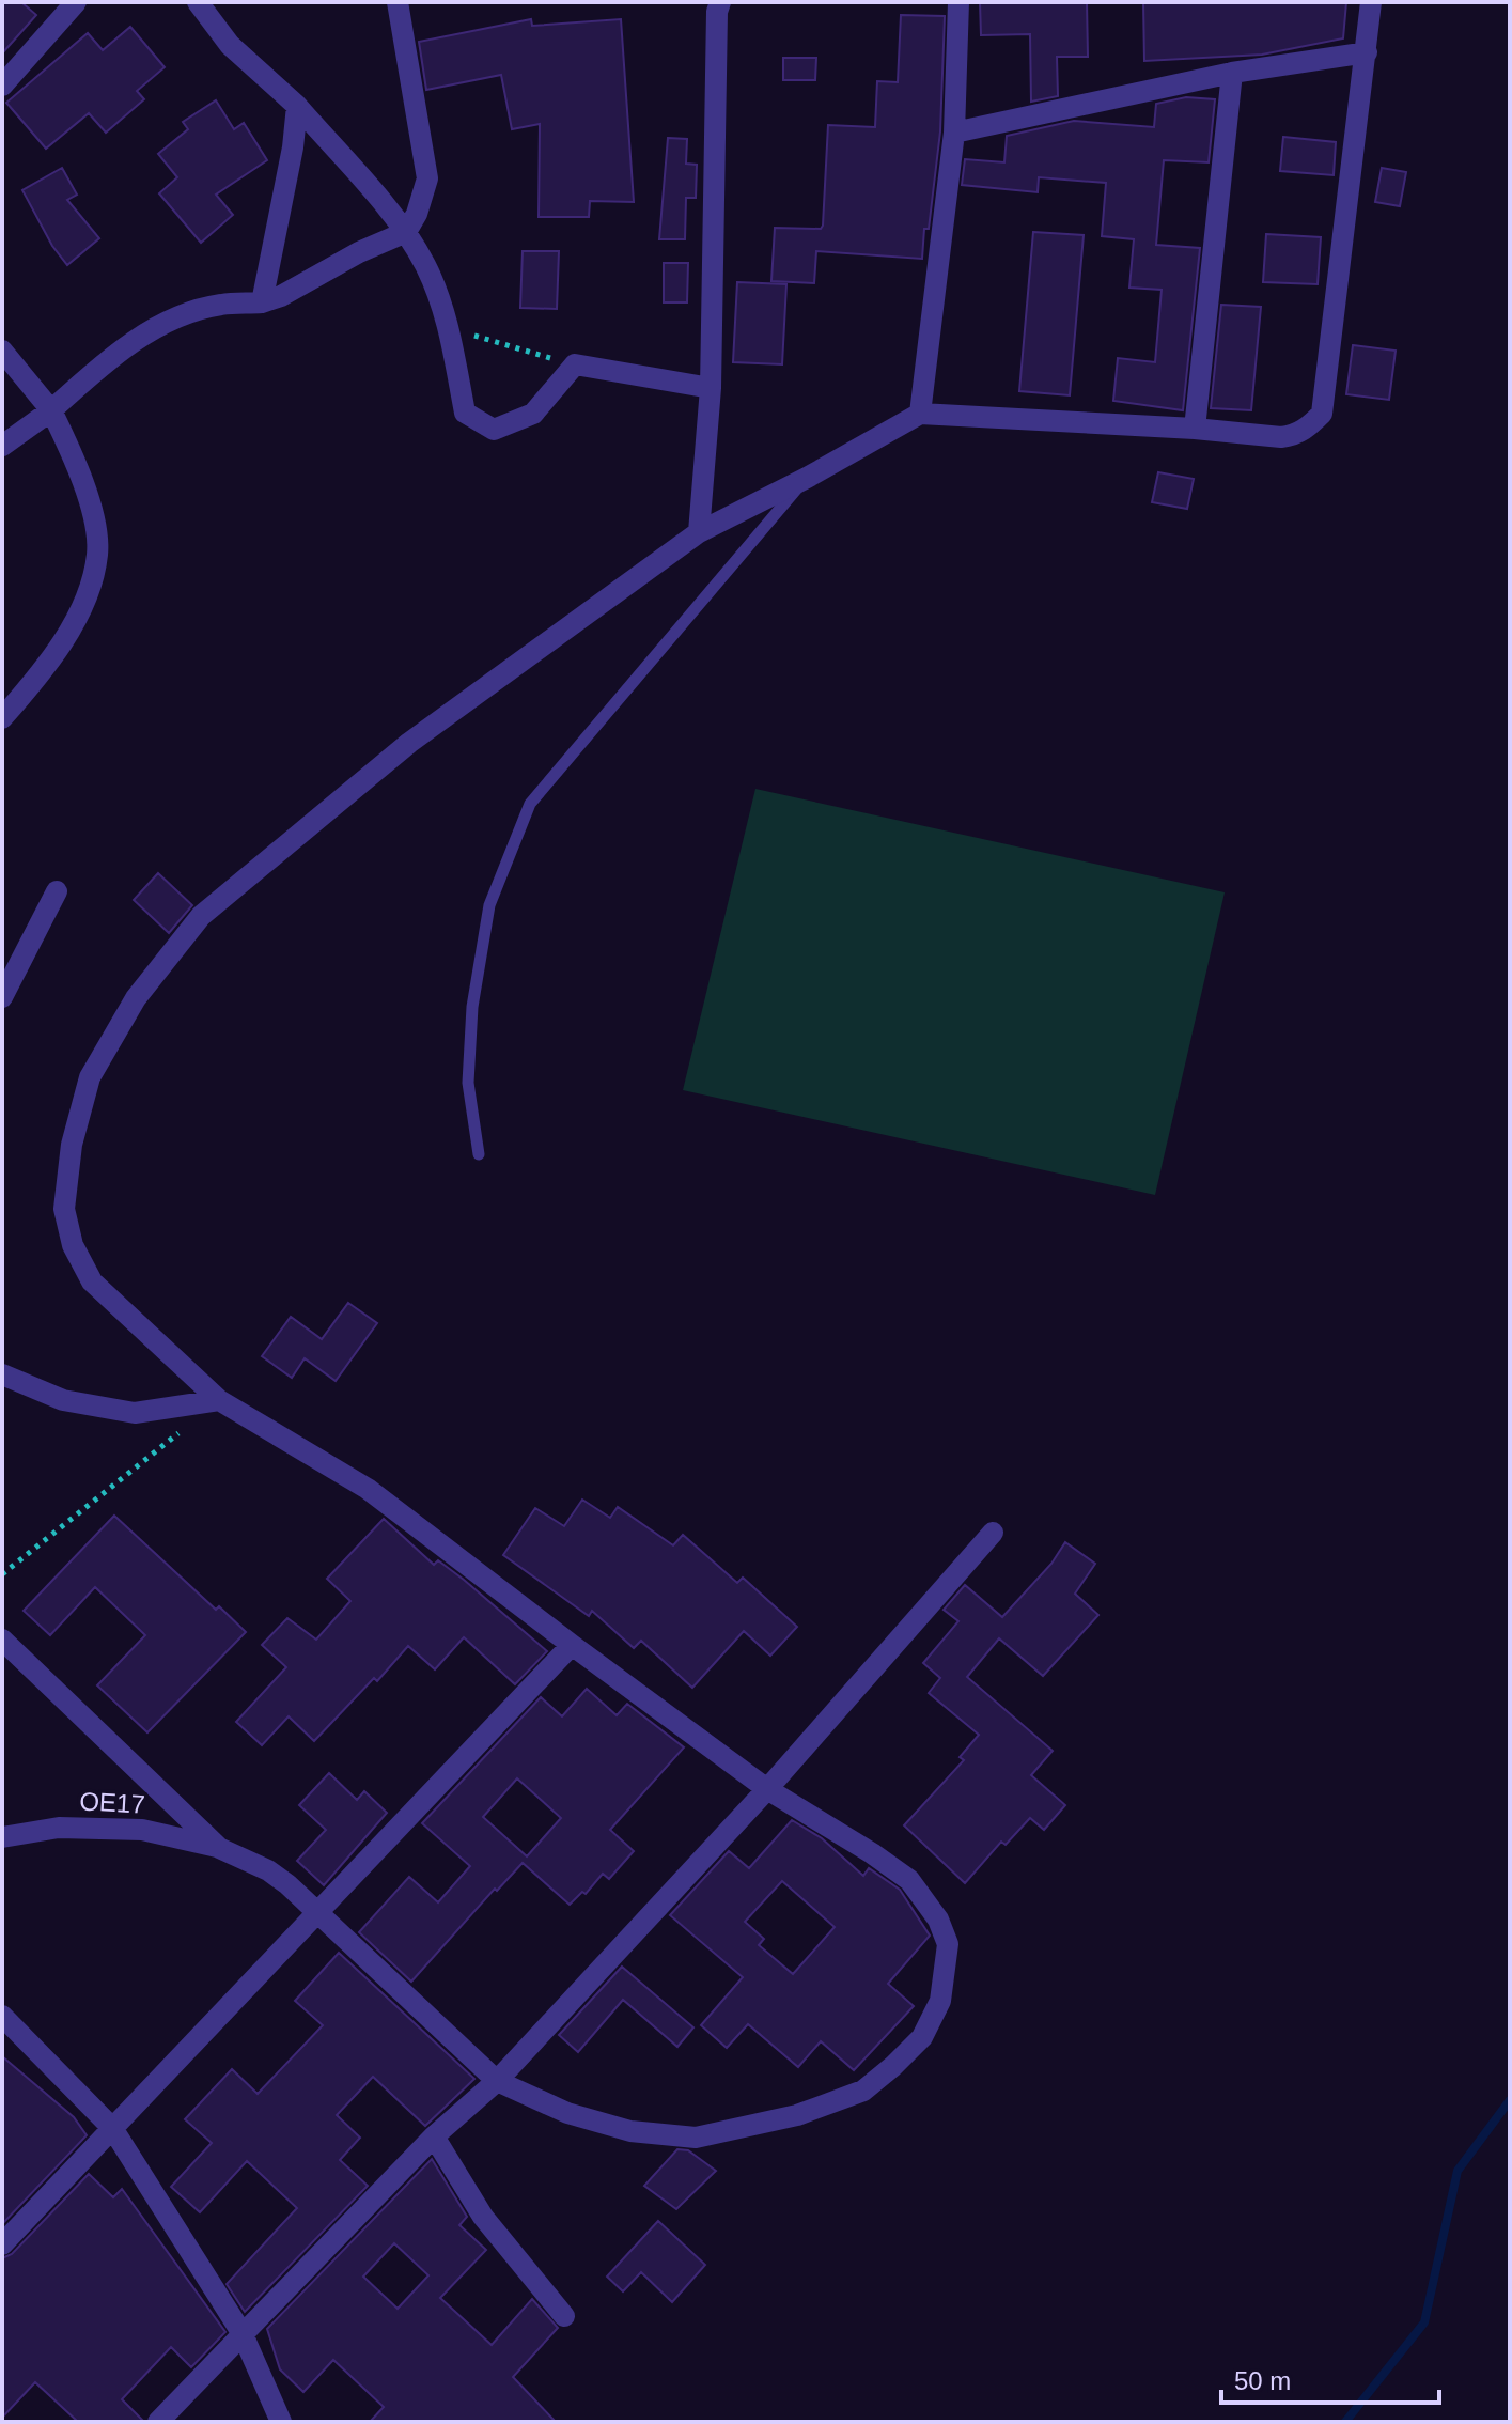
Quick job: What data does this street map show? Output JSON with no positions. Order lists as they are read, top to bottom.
{
  "streets": {
    "street": ["OE17"]
  },
  "scale_bar": "50 m"
}
